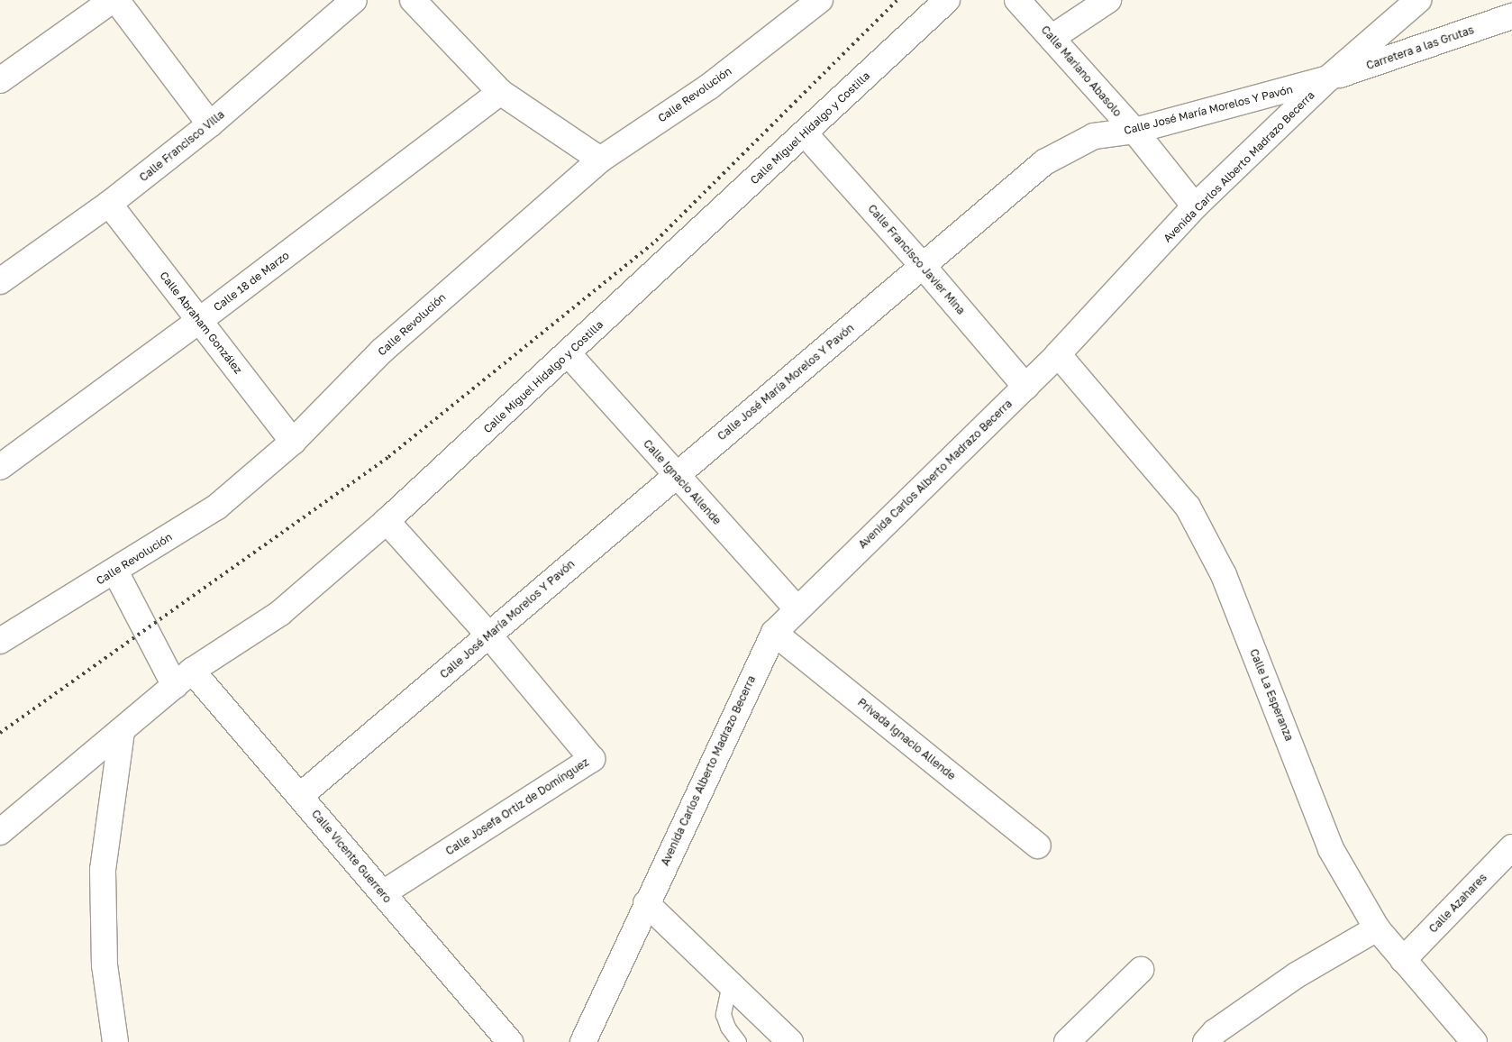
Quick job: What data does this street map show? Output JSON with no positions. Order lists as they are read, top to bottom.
{
  "streets": {
    "street": [
      "Carretera a las Grutas",
      "Calle Mariano Abasolo",
      "Calle Revolución",
      "Calle José María Morelos Y Pavón",
      "Calle Miguel Hidalgo y Costilla",
      "Calle Francisco Villa",
      "Avenida Carlos Alberto Madrazo Becerra",
      "Calle Francisco Javier Mina",
      "Calle 18 de Marzo",
      "Calle Abraham González",
      "Calle Ignacio Allende",
      "Calle La Esperanza",
      "Privada Ignacio Allende",
      "Calle Josefa Ortiz de Domínguez",
      "Calle Vicente Guerrero",
      "Calle Azahares"
    ]
  },
  "crossings": [
    ["Carretera a las Grutas", "Calle José María Morelos Y Pavón"],
    ["Carretera a las Grutas", "Avenida Carlos Alberto Madrazo Becerra"],
    ["Calle Mariano Abasolo", "Calle José María Morelos Y Pavón"],
    ["Calle Mariano Abasolo", "Avenida Carlos Alberto Madrazo Becerra"],
    ["Calle Revolución", "Calle Abraham González"],
    ["Calle Revolución", "Calle Vicente Guerrero"],
    ["Calle José María Morelos Y Pavón", "Avenida Carlos Alberto Madrazo Becerra"],
    ["Calle José María Morelos Y Pavón", "Calle Francisco Javier Mina"],
    ["Calle José María Morelos Y Pavón", "Calle Ignacio Allende"],
    ["Calle José María Morelos Y Pavón", "Calle Josefa Ortiz de Domínguez"],
    ["Calle José María Morelos Y Pavón", "Calle Vicente Guerrero"],
    ["Calle Miguel Hidalgo y Costilla", "Calle Francisco Javier Mina"],
    ["Calle Miguel Hidalgo y Costilla", "Calle Ignacio Allende"],
    ["Calle Miguel Hidalgo y Costilla", "Calle Josefa Ortiz de Domínguez"],
    ["Calle Miguel Hidalgo y Costilla", "Calle Vicente Guerrero"],
    ["Calle Francisco Villa", "Calle Abraham González"],
    ["Avenida Carlos Alberto Madrazo Becerra", "Calle Francisco Javier Mina"],
    ["Avenida Carlos Alberto Madrazo Becerra", "Calle Ignacio Allende"],
    ["Avenida Carlos Alberto Madrazo Becerra", "Calle La Esperanza"],
    ["Avenida Carlos Alberto Madrazo Becerra", "Privada Ignacio Allende"],
    ["Calle 18 de Marzo", "Calle Abraham González"],
    ["Calle La Esperanza", "Calle Azahares"],
    ["Calle Josefa Ortiz de Domínguez", "Calle Vicente Guerrero"]
  ]
}
